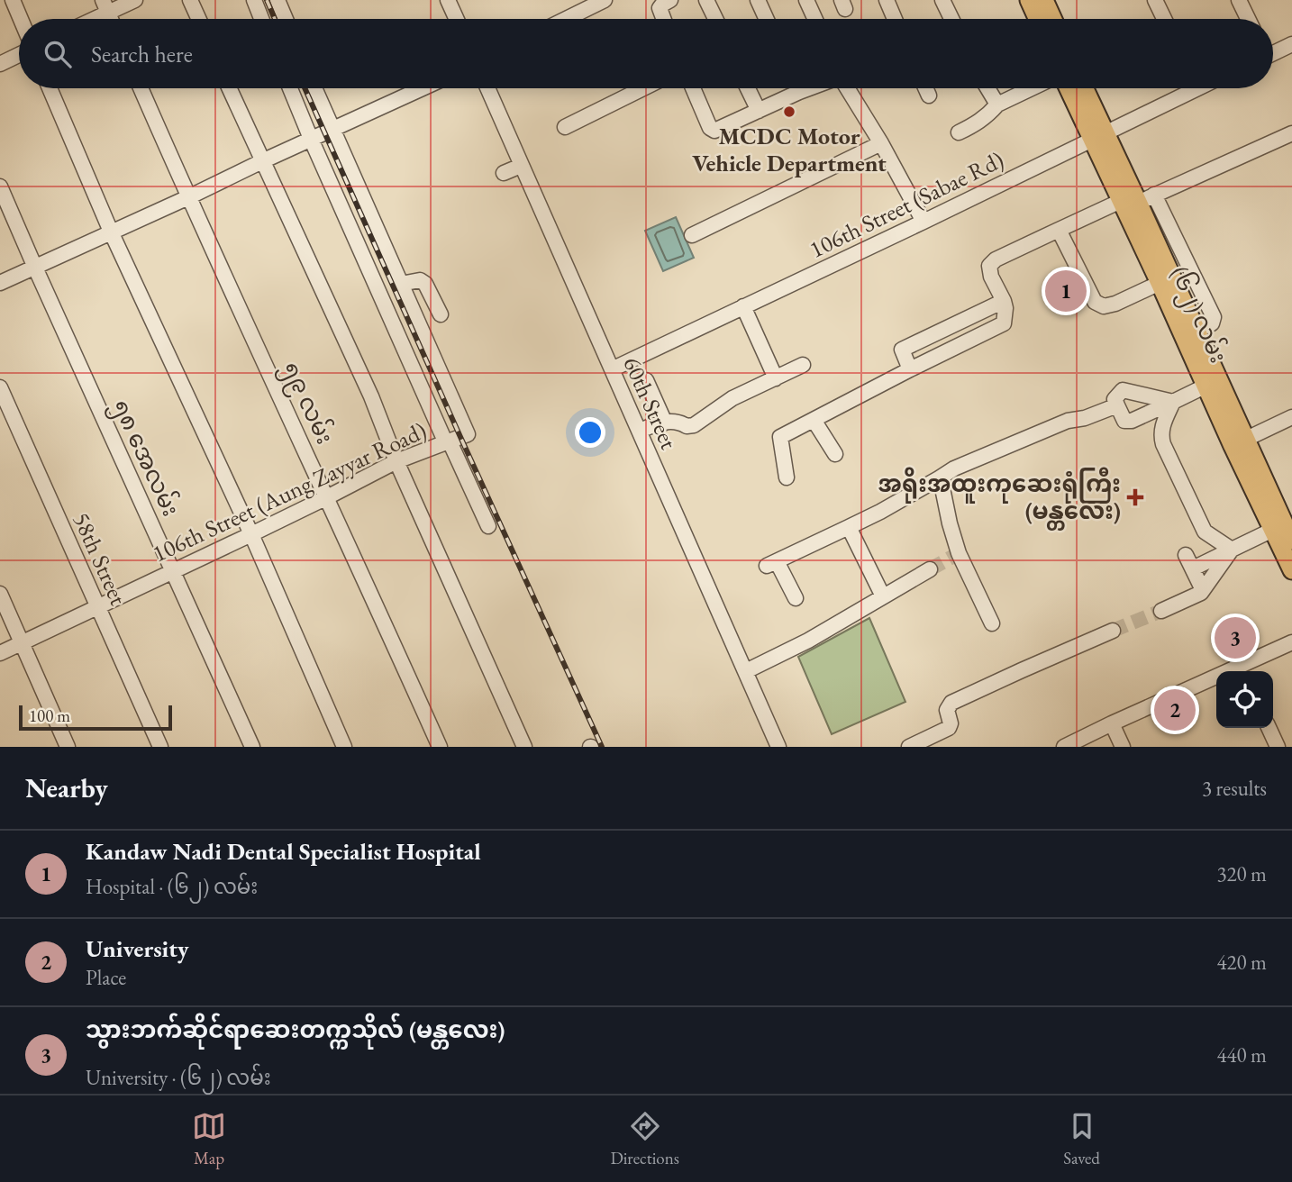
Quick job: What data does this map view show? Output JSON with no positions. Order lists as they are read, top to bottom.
{
  "streets": {
    "main road": ["(၆၂) လမ်း"],
    "street": [
      "106th Street (Sabae Rd)",
      "၅၉ လမ်း",
      "60th Street",
      "၅၈ အေလမ်း",
      "106th Street (Aung Zayyar Road)",
      "58th Street"
    ]
  },
  "crossings": [
    ["106th Street (Sabae Rd)", "(၆၂) လမ်း"],
    ["106th Street (Sabae Rd)", "60th Street"],
    ["၅၉ လမ်း", "106th Street (Aung Zayyar Road)"],
    ["၅၈ အေလမ်း", "106th Street (Aung Zayyar Road)"],
    ["106th Street (Aung Zayyar Road)", "58th Street"]
  ],
  "places": {
    "other": ["MCDC Motor Vehicle Department"],
    "health": ["အရိုးအထူးကုဆေးရုံကြီး (မန္တလေး)"]
  },
  "scale_bar": "100 m",
  "page": {
    "search": "Search here",
    "pins": ["1", "3", "2"],
    "scale": "100 m",
    "heading": ["Nearby", "3 results"],
    "list": [
      {
        "mark": "1",
        "name": "Kandaw Nadi Dental Specialist Hospital",
        "note": "Hospital · (၆၂) လမ်း",
        "value": "320 m"
      },
      {
        "mark": "2",
        "name": "University",
        "note": "Place",
        "value": "420 m"
      },
      {
        "mark": "3",
        "name": "သွားဘက်ဆိုင်ရာဆေးတက္ကသိုလ် (မန္တလေး)",
        "note": "University · (၆၂) လမ်း",
        "value": "440 m"
      }
    ],
    "nav": ["Map", "Directions", "Saved"]
  }
}
